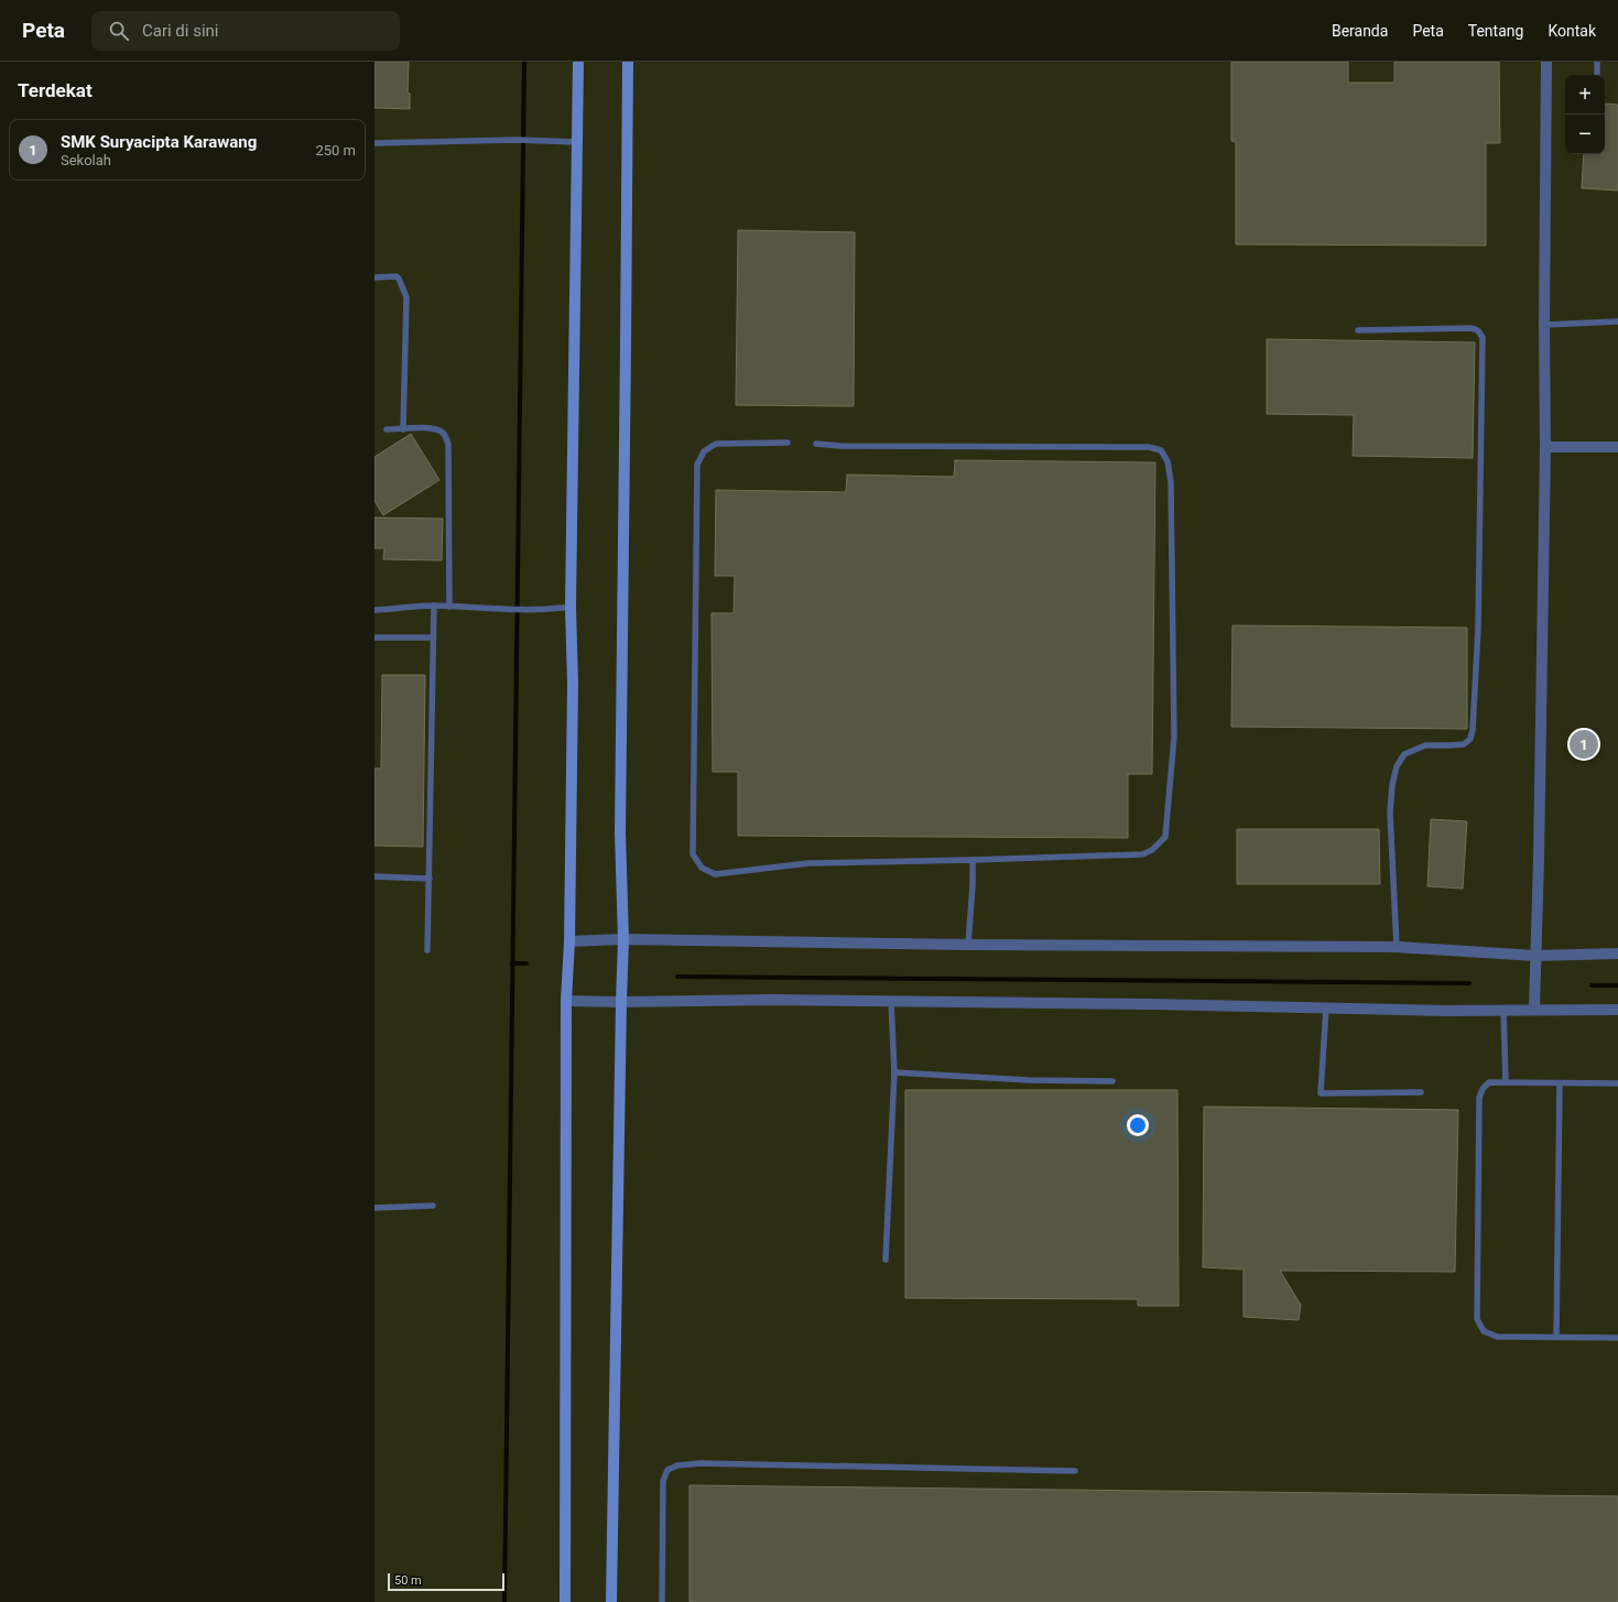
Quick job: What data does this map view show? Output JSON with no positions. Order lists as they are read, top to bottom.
{
  "scale_bar": "50 m",
  "page": {
    "header": "Peta",
    "search": "Cari di sini",
    "nav": [
      "Beranda",
      "Peta",
      "Tentang",
      "Kontak"
    ],
    "heading": "Terdekat",
    "map_buttons": ["+", "−"],
    "list": [
      {
        "mark": "1",
        "name": "SMK Suryacipta Karawang",
        "note": "Sekolah",
        "value": "250 m"
      }
    ],
    "pins": "1",
    "scale": "50 m"
  }
}
